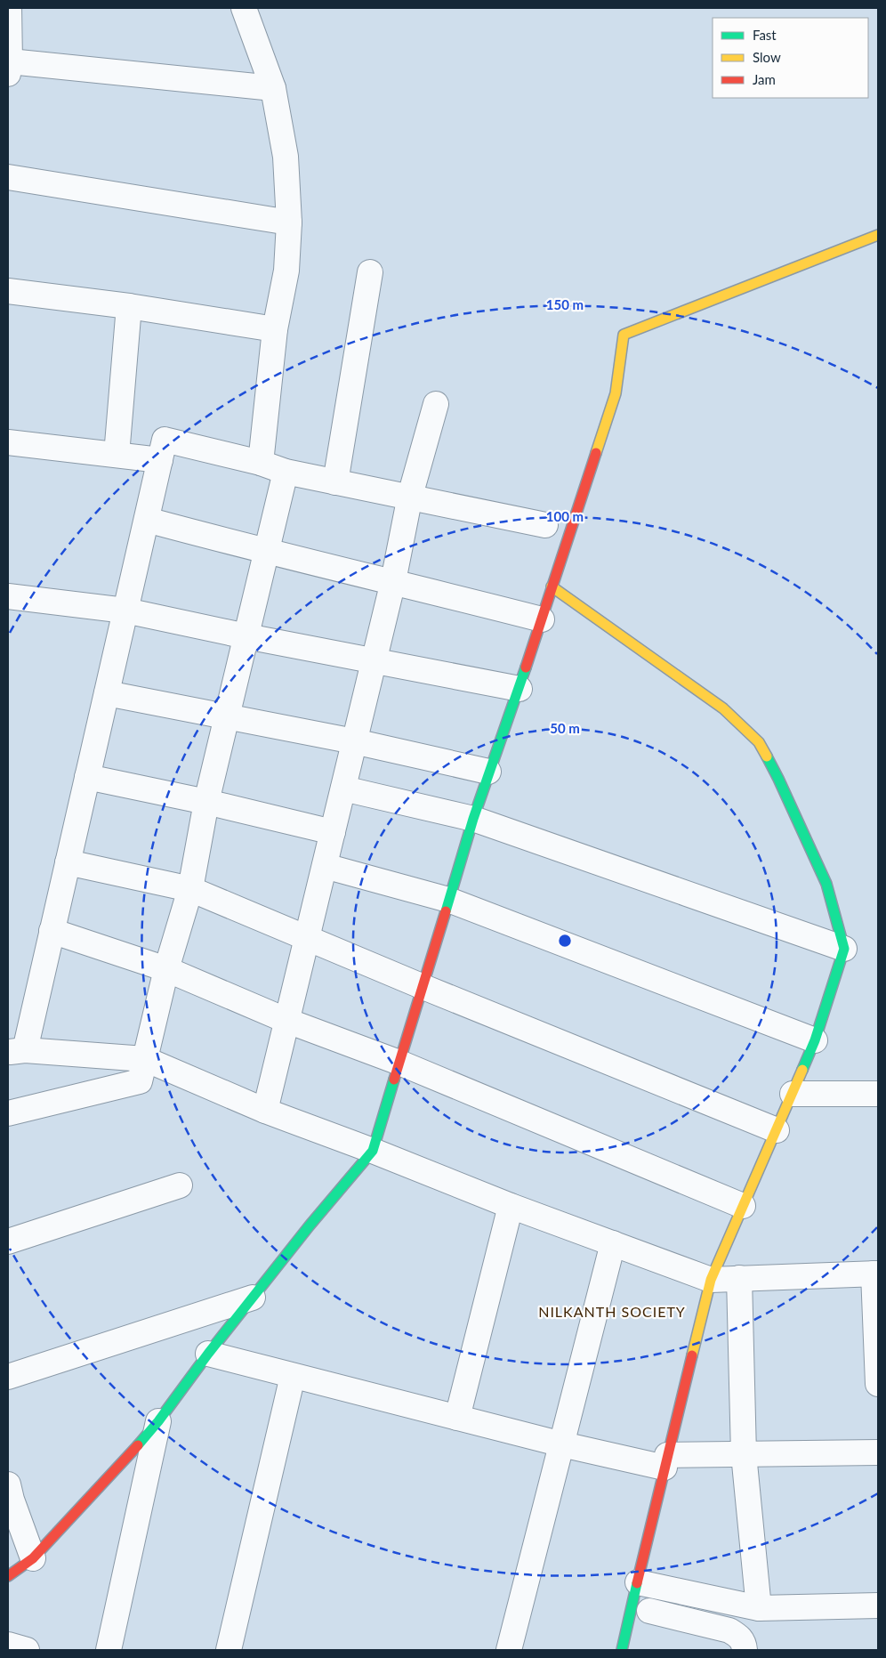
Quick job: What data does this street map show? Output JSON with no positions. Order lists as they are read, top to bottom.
{
  "districts": ["NILKANTH SOCIETY"],
  "legend": ["Fast", "Slow", "Jam"],
  "rings": ["150 m", "100 m", "50 m"]
}
